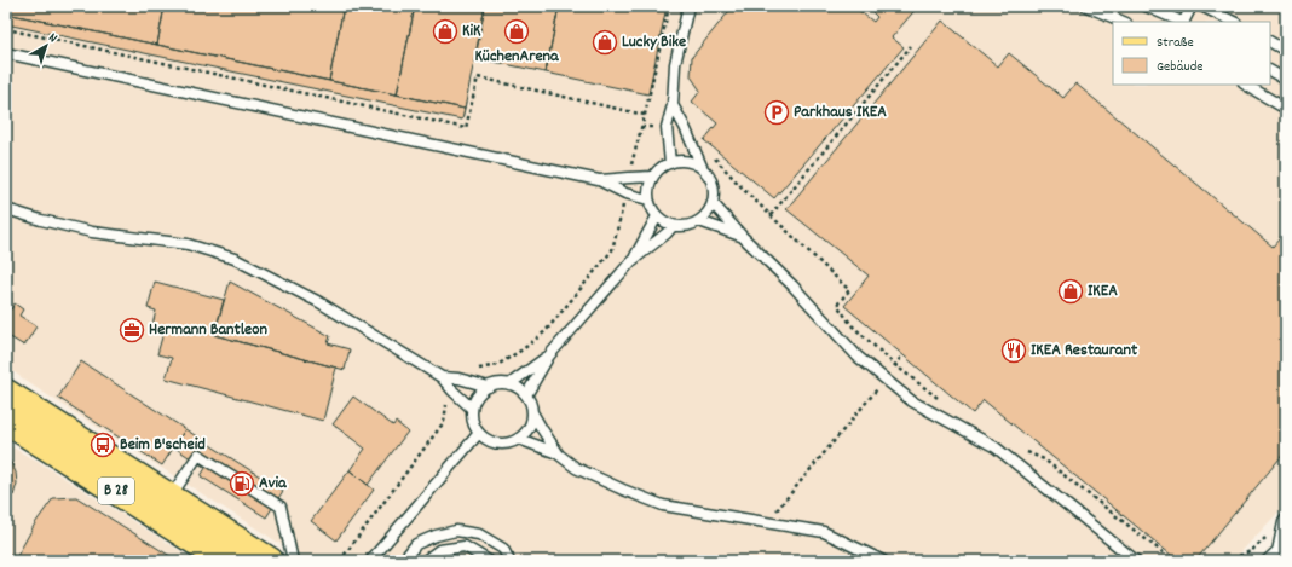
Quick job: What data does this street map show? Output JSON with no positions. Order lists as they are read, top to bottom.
{
  "streets": {
    "main road": ["B 28"]
  },
  "places": {
    "shop": [
      "KiK",
      "KüchenArena",
      "Lucky Bike",
      "IKEA"
    ],
    "parking": ["Parkhaus IKEA"],
    "office": ["Hermann Bantleon"],
    "restaurant": ["IKEA Restaurant"],
    "bus stop": ["Beim B'scheid"],
    "fuel station": ["Avia"]
  },
  "legend": ["Straße", "Gebäude"],
  "north": "top right"
}
